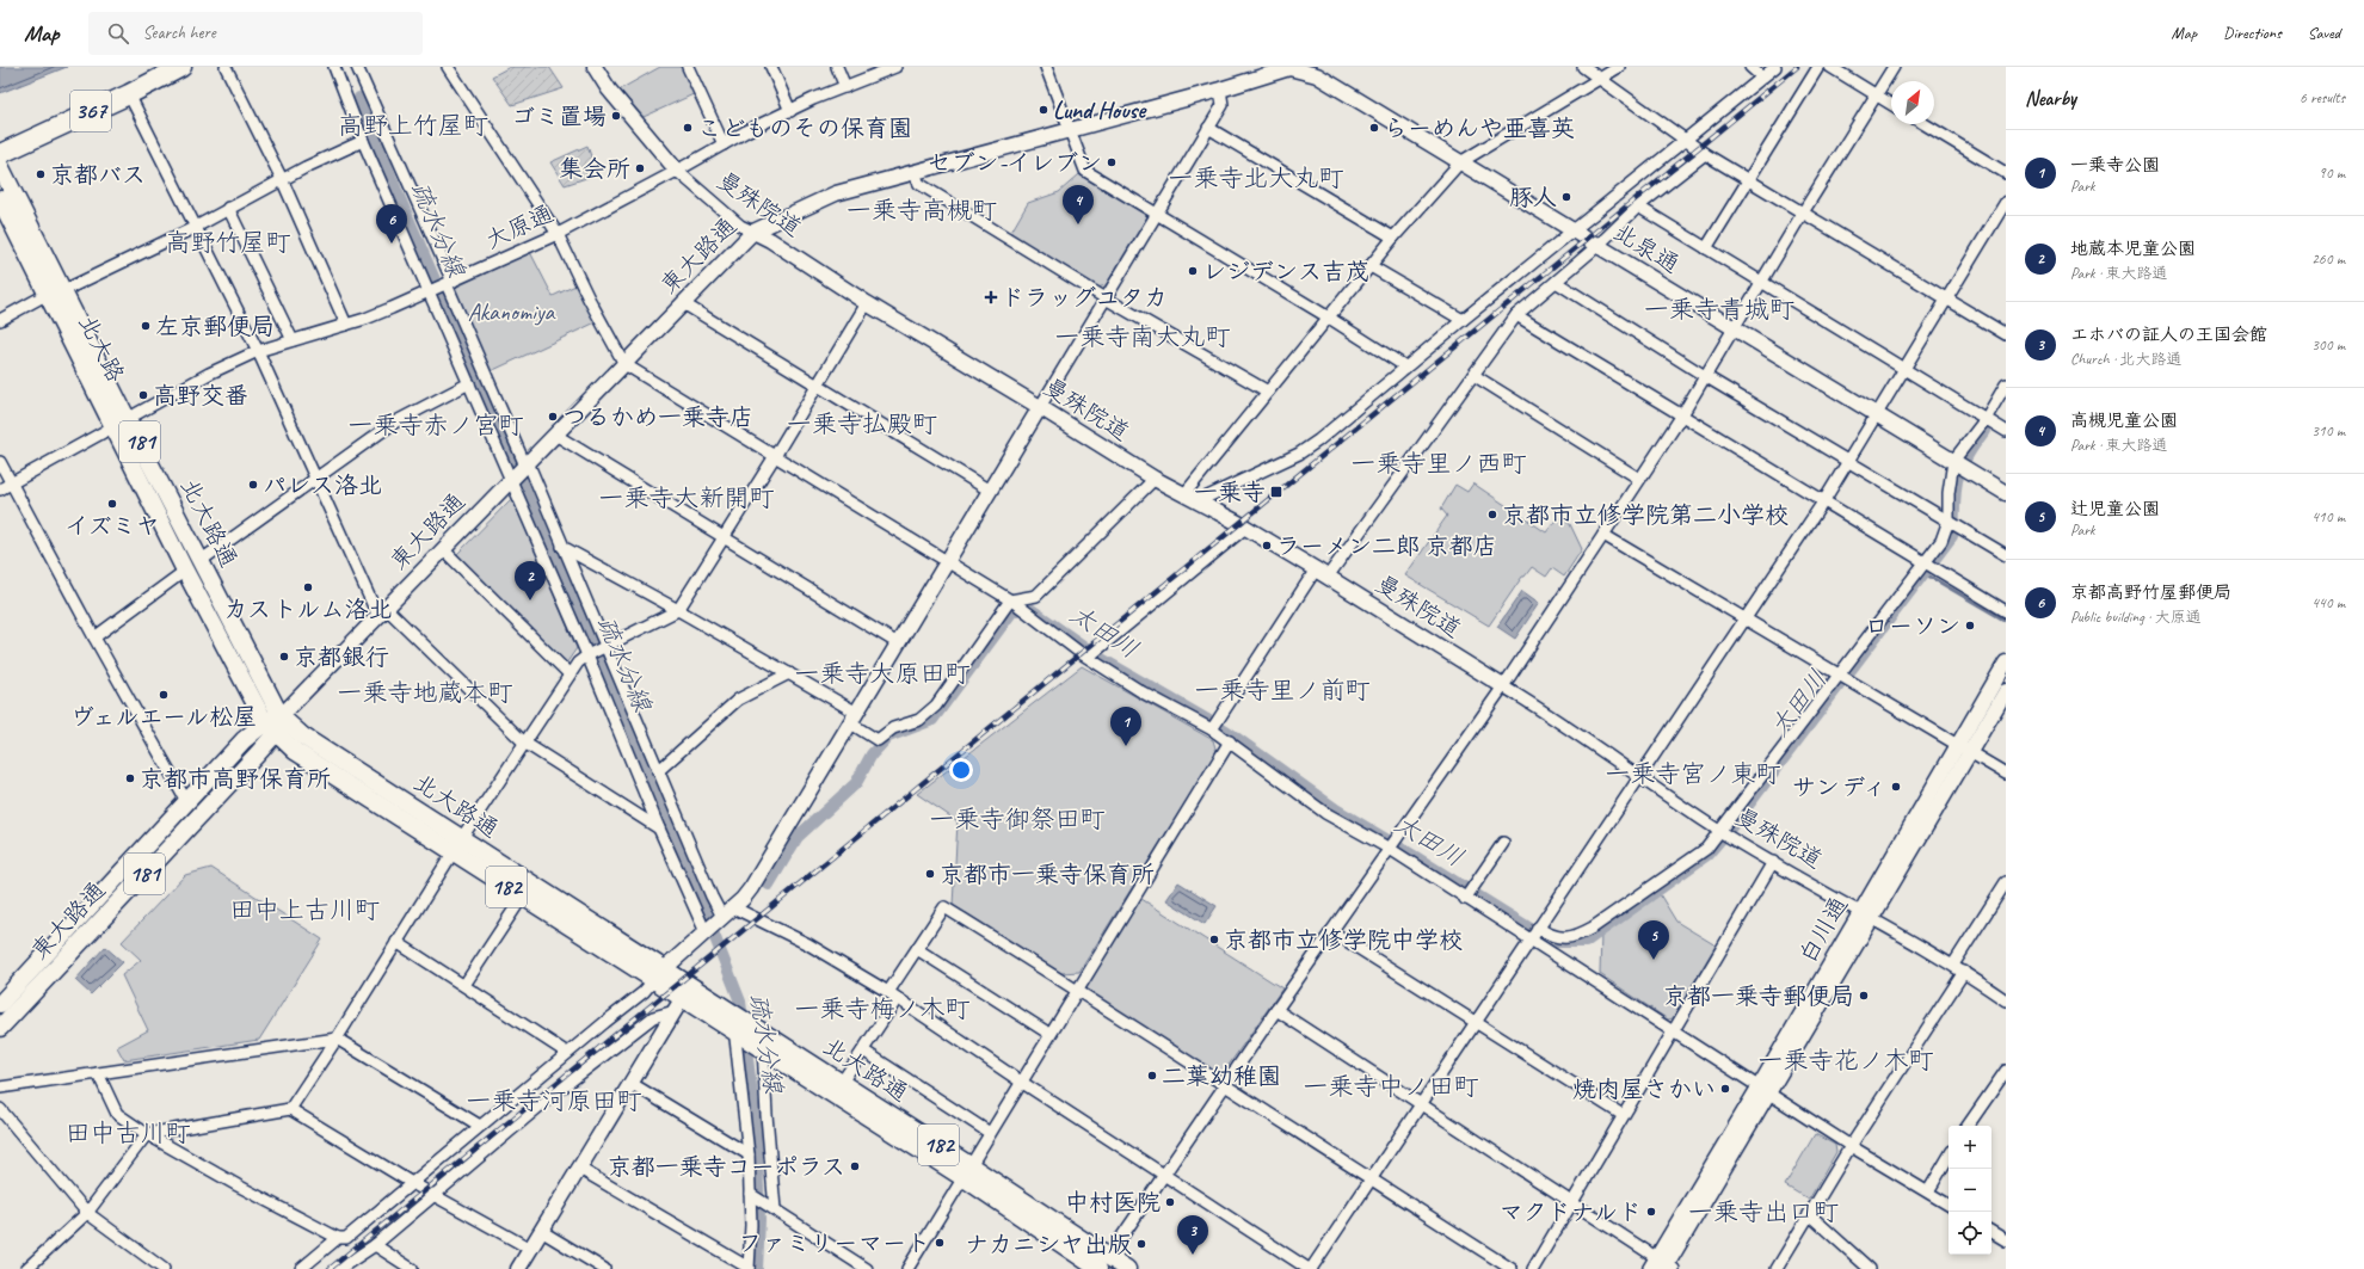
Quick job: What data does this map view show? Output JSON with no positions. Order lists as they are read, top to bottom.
{
  "streets": {
    "highway": ["367"],
    "main road": [
      "東大路通",
      "181",
      "北大路通",
      "182"
    ],
    "street": [
      "曼殊院道",
      "大原通",
      "北泉通",
      "白川通"
    ]
  },
  "crossings": [
    ["曼殊院道", "大原通"],
    ["曼殊院道", "東大路通"],
    ["曼殊院道", "白川通"],
    ["大原通", "181"],
    ["大原通", "北大路通"],
    ["北泉通", "東大路通"],
    ["東大路通", "181"],
    ["東大路通", "北大路通"],
    ["181", "北大路通"]
  ],
  "districts": [
    "高野上竹屋町",
    "一乗寺北大丸町",
    "一乗寺高槻町",
    "高野竹屋町",
    "一乗寺青城町",
    "一乗寺南大丸町",
    "一乗寺払殿町",
    "一乗寺赤ノ宮町",
    "一乗寺里ノ西町",
    "一乗寺大新開町",
    "一乗寺大原田町",
    "一乗寺里ノ前町",
    "一乗寺地蔵本町",
    "一乗寺宮ノ東町",
    "一乗寺御祭田町",
    "田中上古川町",
    "一乗寺梅ノ木町",
    "一乗寺花ノ木町",
    "一乗寺中ノ田町",
    "一乗寺河原田町",
    "田中古川町",
    "一乗寺出口町"
  ],
  "water": ["疏水分線", "太田川"],
  "parks": ["Akanomiya"],
  "places": {
    "other": [
      "Lund House",
      "ゴミ置場",
      "こどものその保育園",
      "らーめんや亜喜英",
      "セブン-イレブン",
      "集会所",
      "京都バス",
      "豚人",
      "レジデンス吉茂",
      "左京郵便局",
      "高野交番",
      "つるかめ一乗寺店",
      "パレス洛北",
      "イズミヤ",
      "京都市立修学院第二小学校",
      "ラーメン二郎 京都店",
      "カストルム洛北",
      "ローソン",
      "京都銀行",
      "ヴェルエール松屋",
      "京都市高野保育所",
      "サンディ",
      "京都市一乗寺保育所",
      "京都市立修学院中学校",
      "京都一乗寺郵便局",
      "二葉幼稚園",
      "焼肉屋さかい",
      "京都一乗寺コーポラス",
      "中村医院",
      "マクドナルド",
      "ファミリーマート",
      "ナカニシヤ出版"
    ],
    "health": ["ドラッグユタカ"],
    "transit": ["一乗寺"]
  },
  "north": "top right",
  "page": {
    "header": "Map",
    "search": "Search here",
    "nav": ["Map", "Directions", "Saved"],
    "heading": ["Nearby", "6 results"],
    "list": [
      {
        "mark": "1",
        "name": "一乗寺公園",
        "note": "Park",
        "value": "90 m"
      },
      {
        "mark": "2",
        "name": "地蔵本児童公園",
        "note": "Park · 東大路通",
        "value": "260 m"
      },
      {
        "mark": "3",
        "name": "エホバの証人の王国会館",
        "note": "Church · 北大路通",
        "value": "300 m"
      },
      {
        "mark": "4",
        "name": "高槻児童公園",
        "note": "Park · 東大路通",
        "value": "310 m"
      },
      {
        "mark": "5",
        "name": "辻児童公園",
        "note": "Park",
        "value": "410 m"
      },
      {
        "mark": "6",
        "name": "京都高野竹屋郵便局",
        "note": "Public building · 大原通",
        "value": "440 m"
      }
    ],
    "pins": [
      "4",
      "6",
      "2",
      "1",
      "5",
      "3"
    ],
    "map_buttons": ["+", "−"]
  }
}
